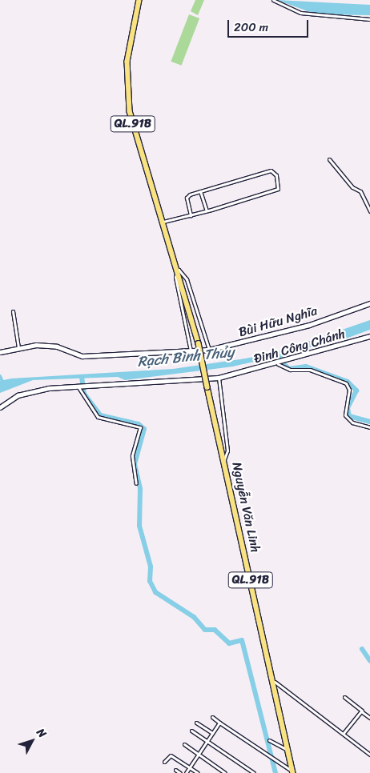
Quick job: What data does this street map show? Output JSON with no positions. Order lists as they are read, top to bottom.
{
  "streets": {
    "highway": ["QL.91B", "Nguyễn Văn Linh"],
    "main road": ["Bùi Hữu Nghĩa"],
    "street": ["Đinh Công Chánh"]
  },
  "crossings": [
    ["QL.91B", "Nguyễn Văn Linh"]
  ],
  "water": ["Rạch Bình Thủy"],
  "scale_bar": "200 m",
  "north": "top right"
}
